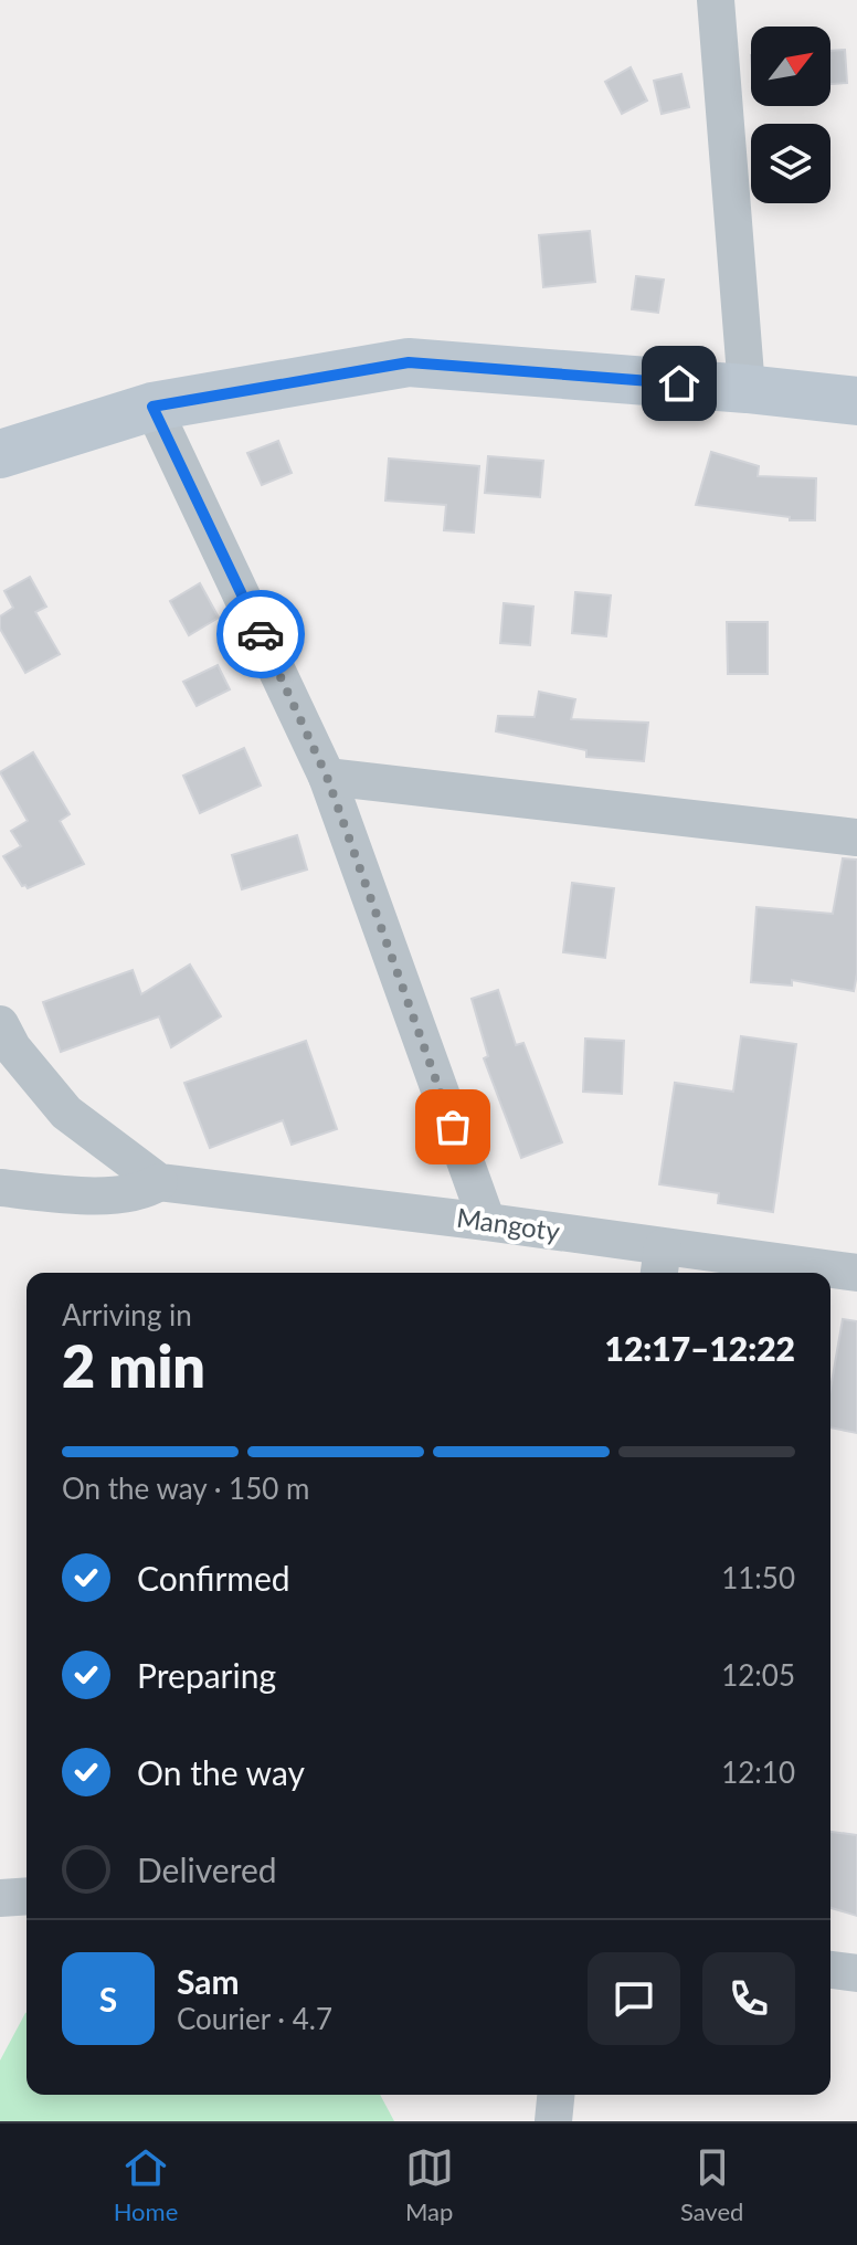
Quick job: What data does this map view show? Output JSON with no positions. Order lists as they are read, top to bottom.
{
  "streets": {
    "street": ["Mangoty"]
  },
  "north": "top right",
  "page": {
    "heading": ["2 min", "Arriving in", "12:17–12:22"],
    "panel": ["Sam", "Courier · 4.7"],
    "bar": "On the way · 150 m",
    "list": [
      ["Confirmed", "11:50"],
      ["Preparing", "12:05"],
      ["On the way", "12:10"],
      "Delivered"
    ],
    "round": "S",
    "tabs": ["Home", "Map", "Saved"]
  }
}
